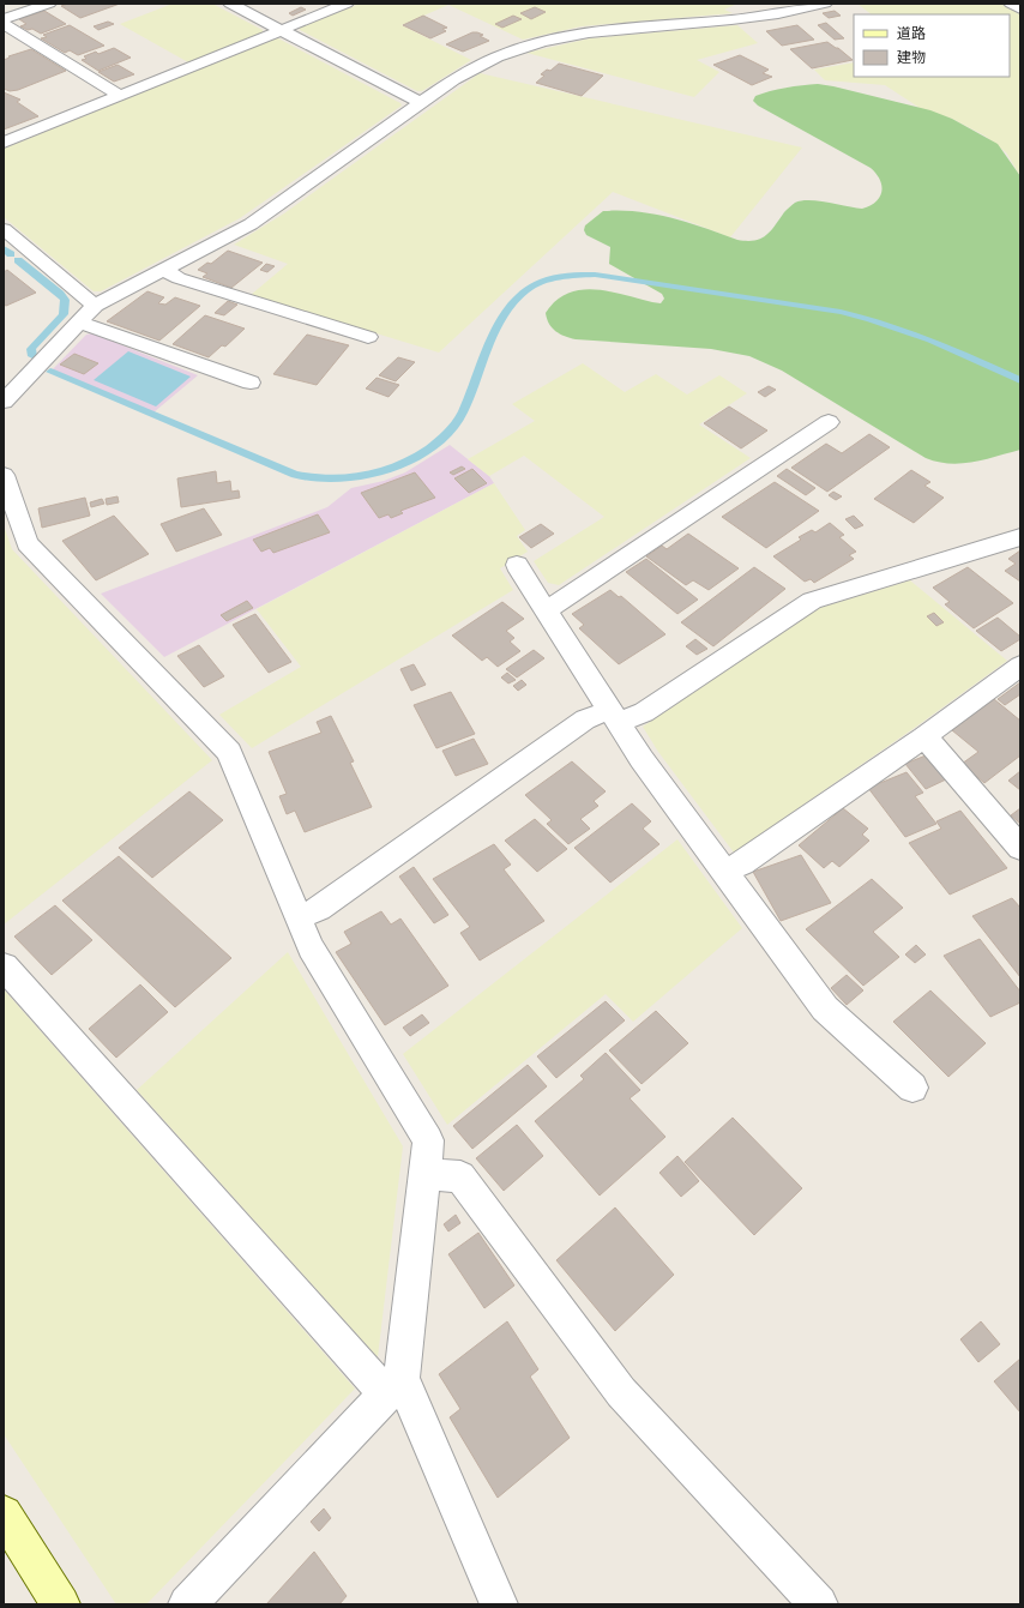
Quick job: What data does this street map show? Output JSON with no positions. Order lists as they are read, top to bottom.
{
  "legend": ["道路", "建物"]
}
